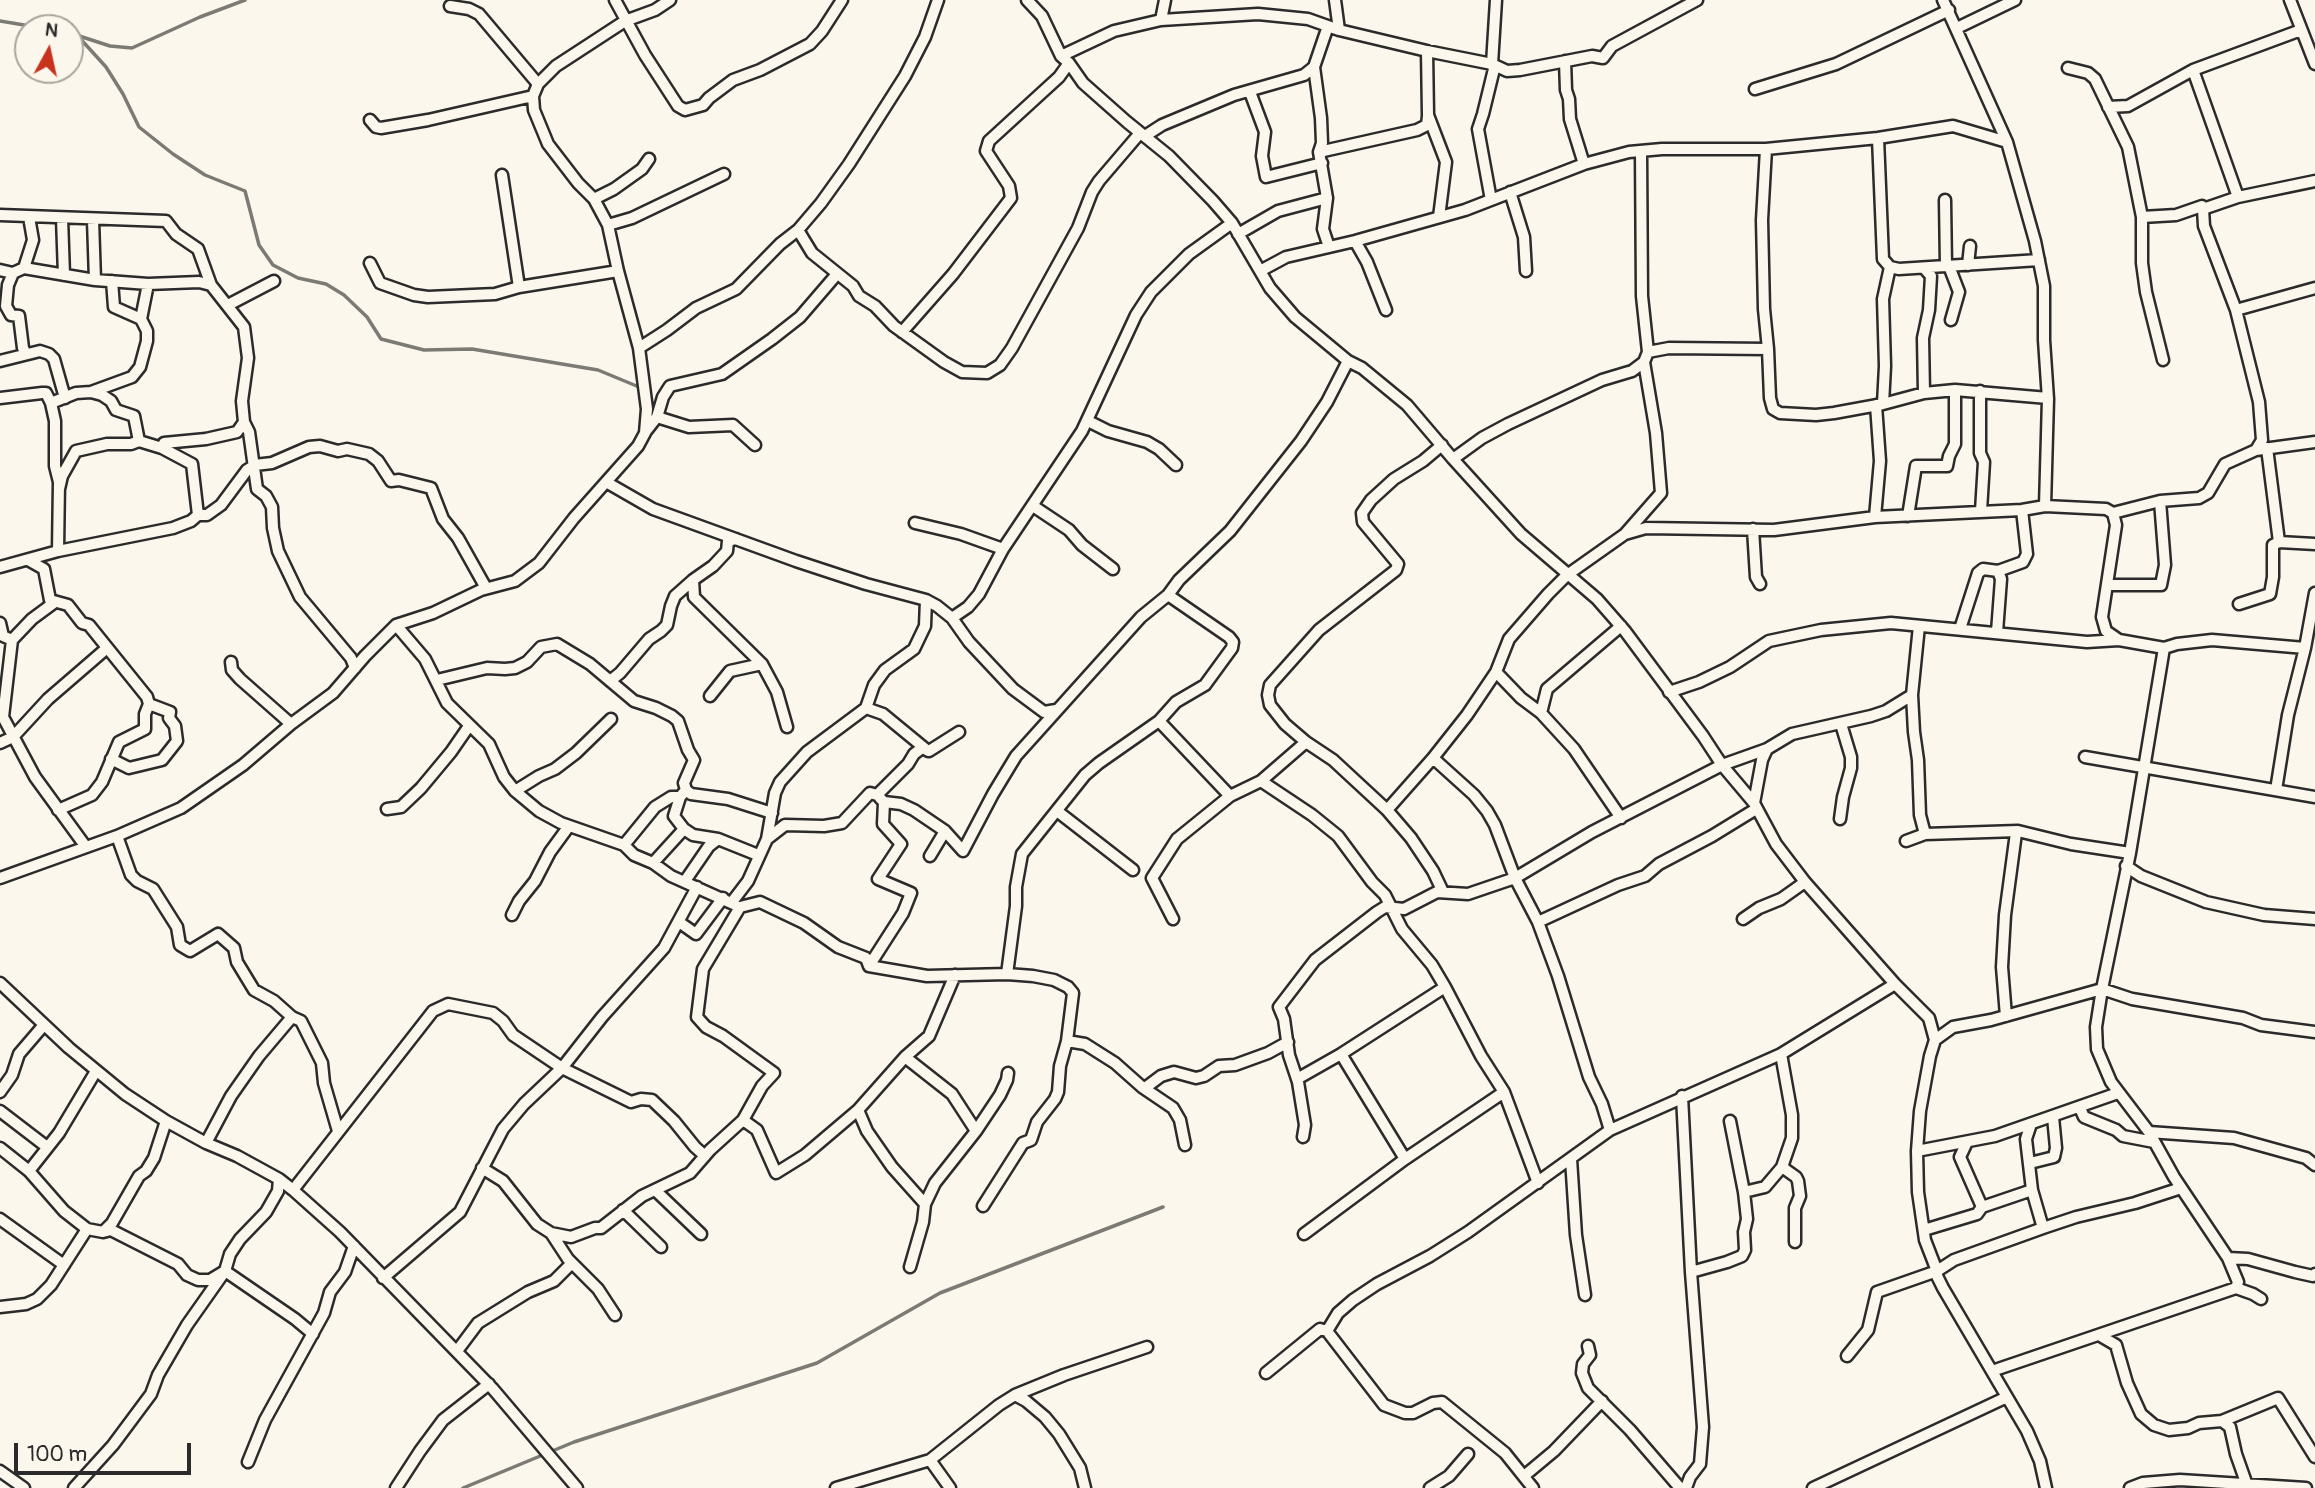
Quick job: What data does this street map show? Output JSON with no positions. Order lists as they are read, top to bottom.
{
  "scale_bar": "100 m",
  "north": "top"
}
